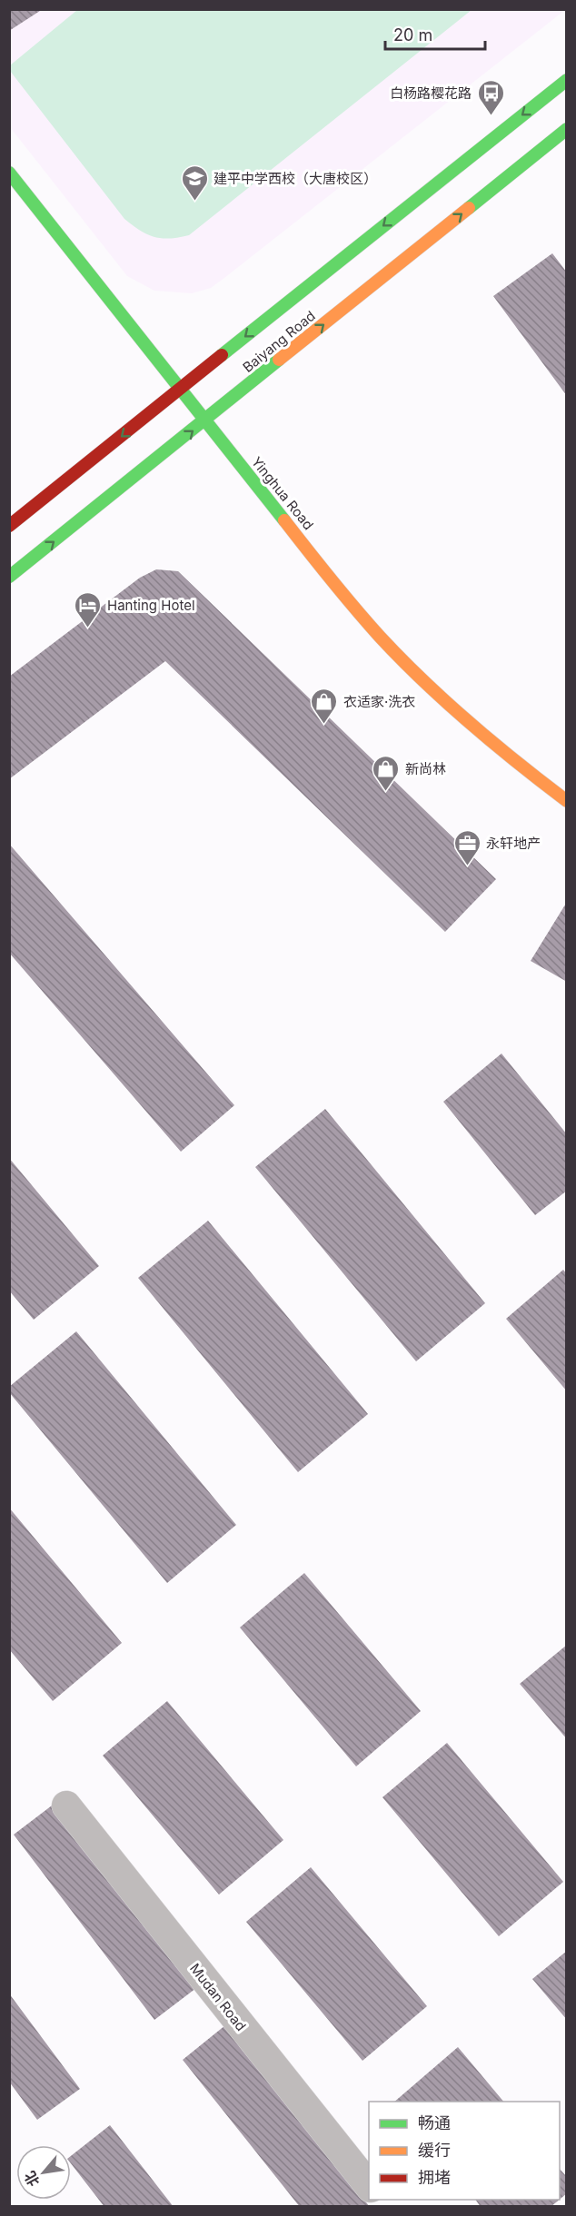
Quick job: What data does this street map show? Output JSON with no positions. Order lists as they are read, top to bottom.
{
  "streets": {
    "main road": ["Baiyang Road", "Yinghua Road"],
    "street": ["Mudan Road"]
  },
  "crossings": [
    ["Baiyang Road", "Yinghua Road"]
  ],
  "places": {
    "bus stop": ["白杨路樱花路"],
    "school or university": ["建平中学西校（大唐校区）"],
    "hotel": ["Hanting Hotel"],
    "shop": ["衣适家·洗衣", "新尚林"],
    "office": ["永轩地产"]
  },
  "legend": ["畅通", "缓行", "拥堵"],
  "scale_bar": "20 m",
  "north": "bottom left"
}
